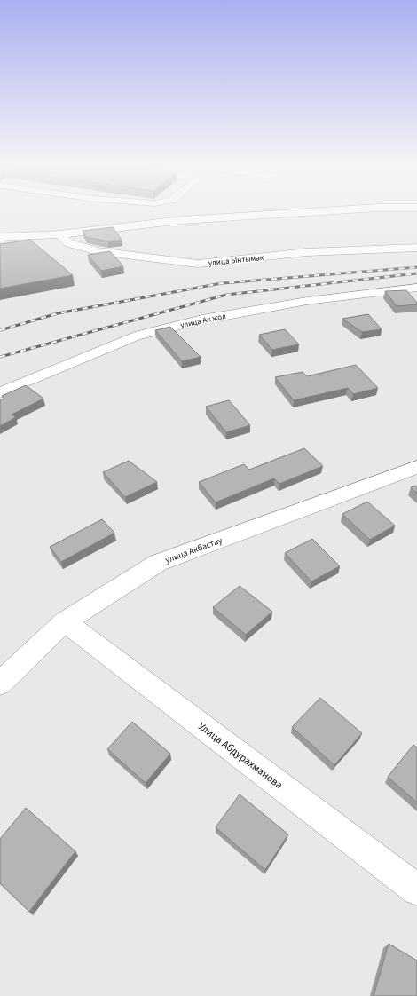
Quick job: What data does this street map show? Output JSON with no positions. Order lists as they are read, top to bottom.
{
  "streets": {
    "street": [
      "улица Ынтымак",
      "улица Ак жол",
      "улица Акбастау",
      "Улица Абдурахманова"
    ]
  },
  "crossings": [
    ["улица Акбастау", "Улица Абдурахманова"]
  ]
}
